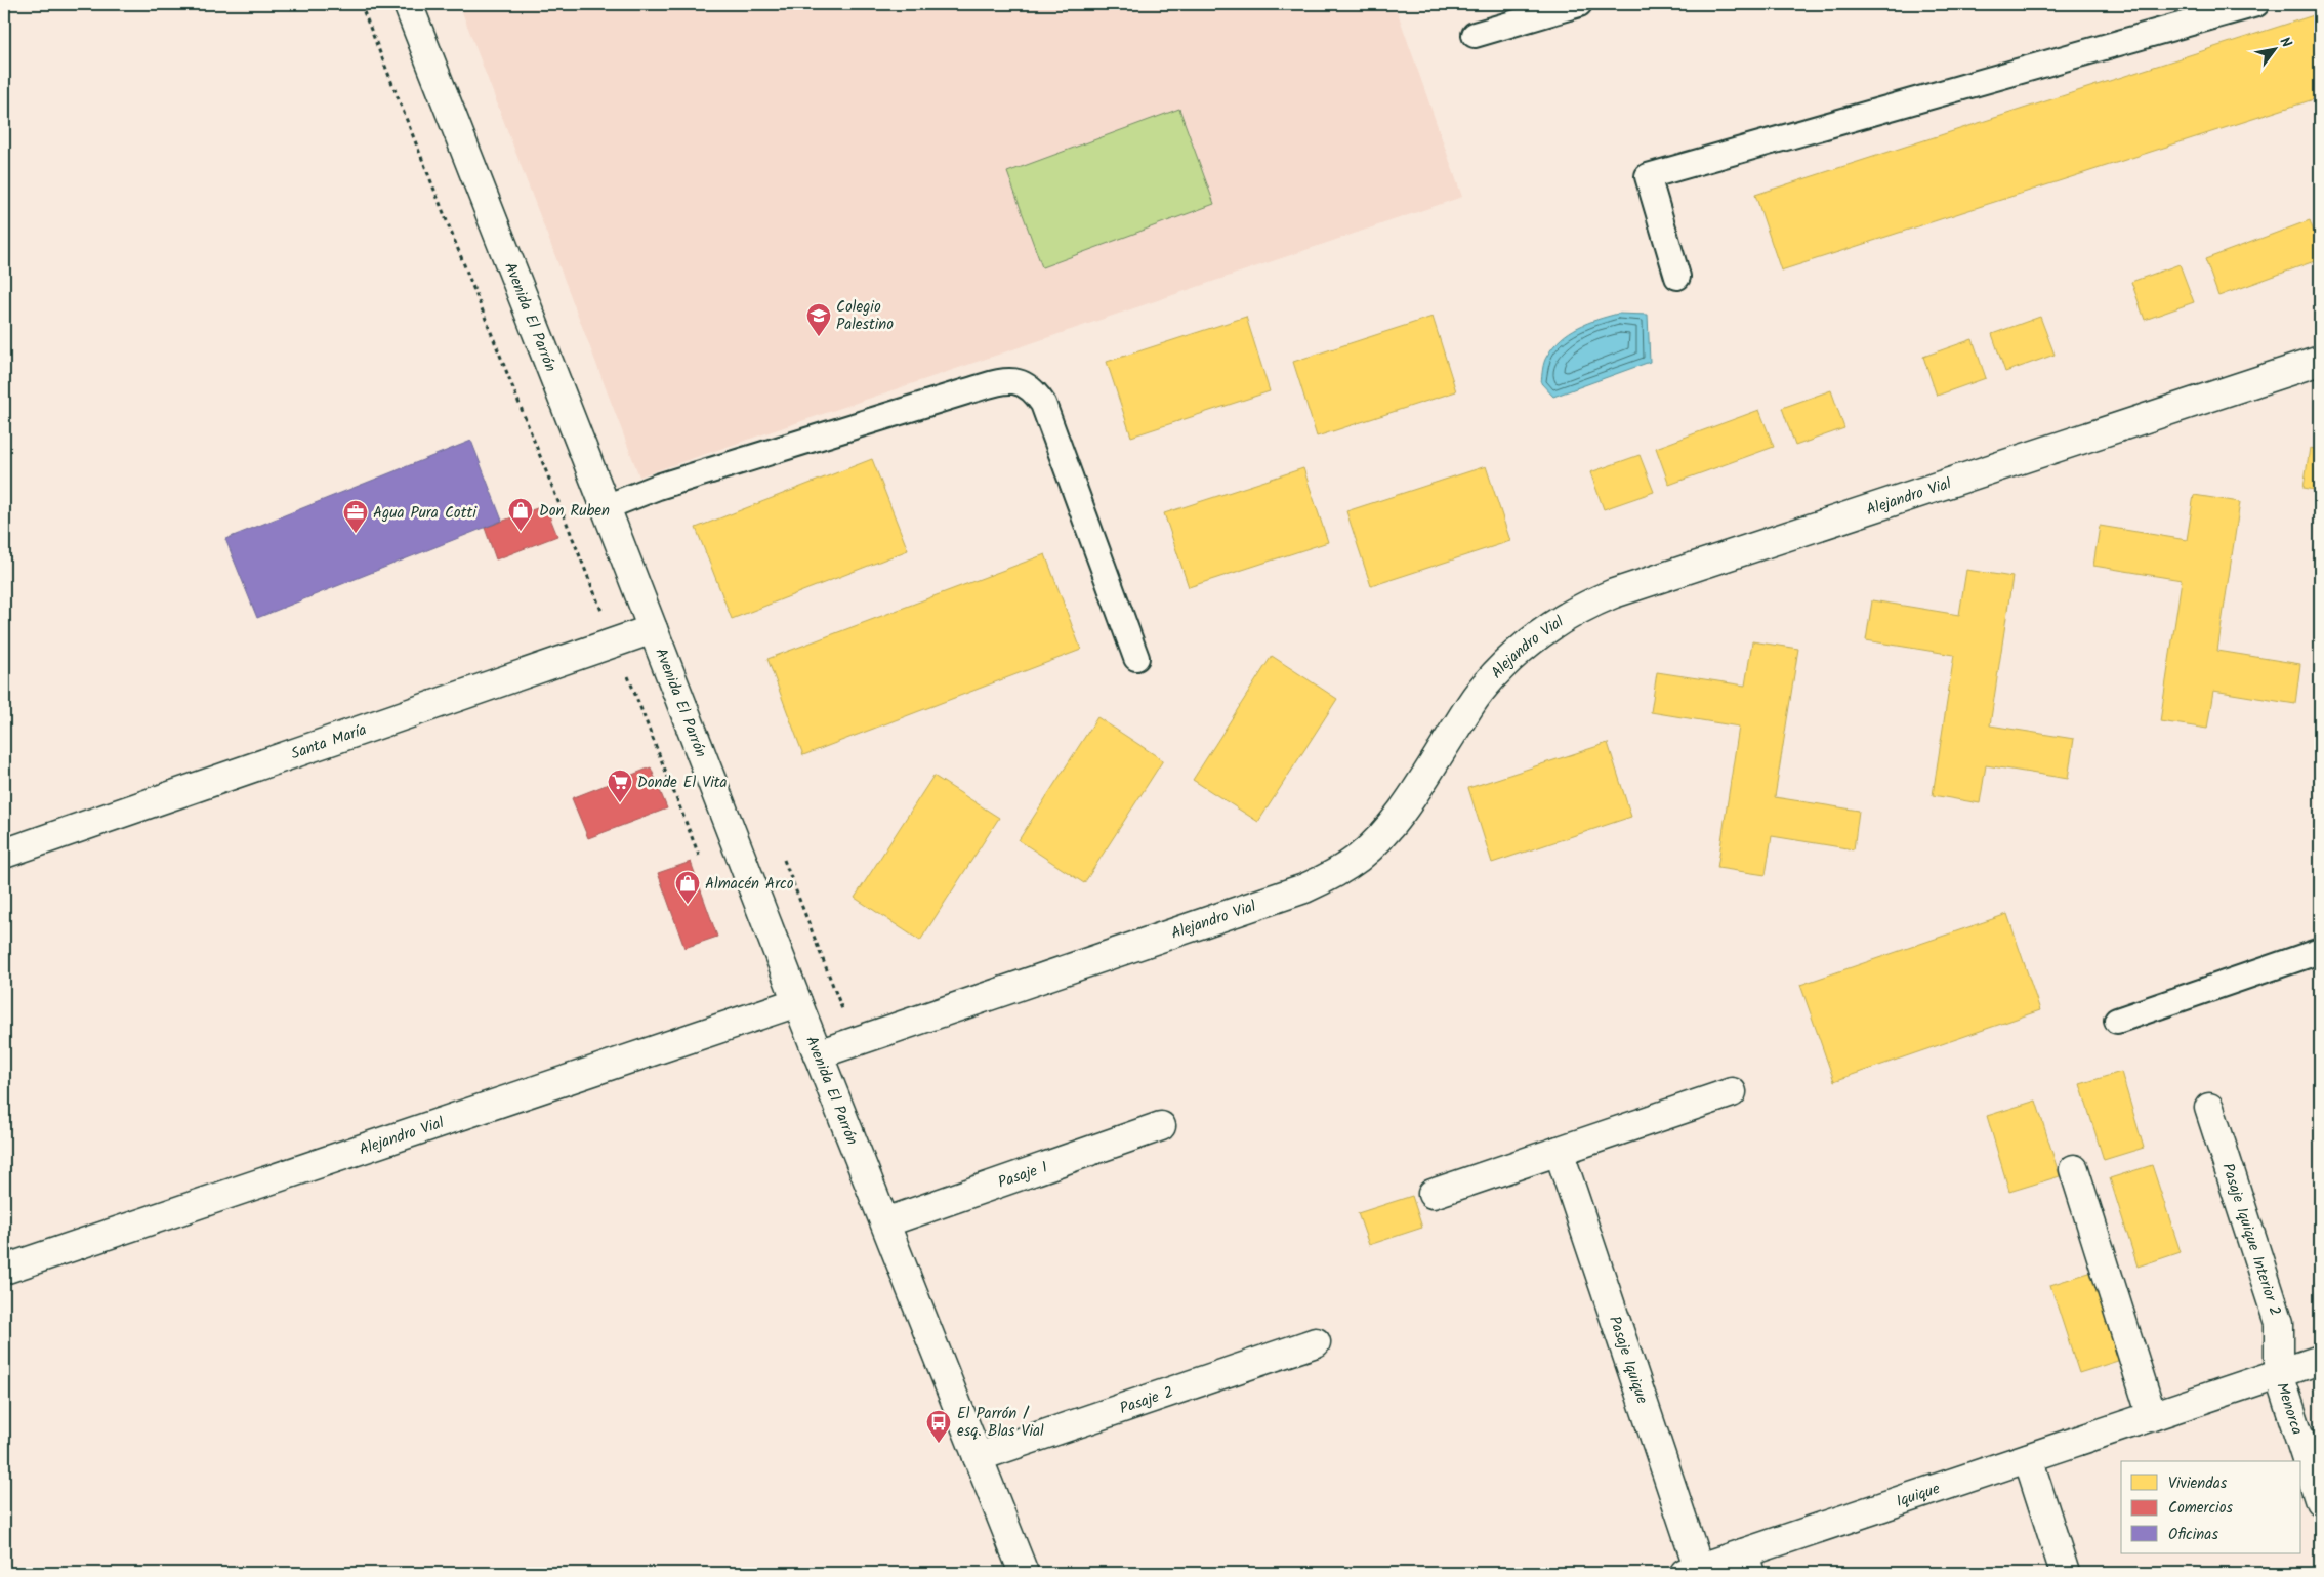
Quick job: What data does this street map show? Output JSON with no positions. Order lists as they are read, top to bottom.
{
  "streets": {
    "street": [
      "Avenida El Parrón",
      "Alejandro Vial",
      "Santa María",
      "Pasaje 1",
      "Pasaje Iquique Interior 2",
      "Pasaje Iquique",
      "Pasaje 2",
      "Menorca",
      "Iquique"
    ]
  },
  "crossings": [
    ["Avenida El Parrón", "Alejandro Vial"],
    ["Avenida El Parrón", "Santa María"],
    ["Avenida El Parrón", "Pasaje 1"],
    ["Avenida El Parrón", "Pasaje 2"],
    ["Pasaje Iquique Interior 2", "Menorca"],
    ["Pasaje Iquique Interior 2", "Iquique"],
    ["Pasaje Iquique", "Iquique"],
    ["Menorca", "Iquique"]
  ],
  "places": {
    "school or university": ["Colegio Palestino"],
    "shop": ["Don Ruben", "Almacén Arco"],
    "office": ["Agua Pura Cotti"],
    "supermarket": ["Donde El Vita"],
    "bus stop": ["El Parrón / esq. Blas Vial"]
  },
  "legend": ["Viviendas", "Comercios", "Oficinas"],
  "north": "top right"
}
